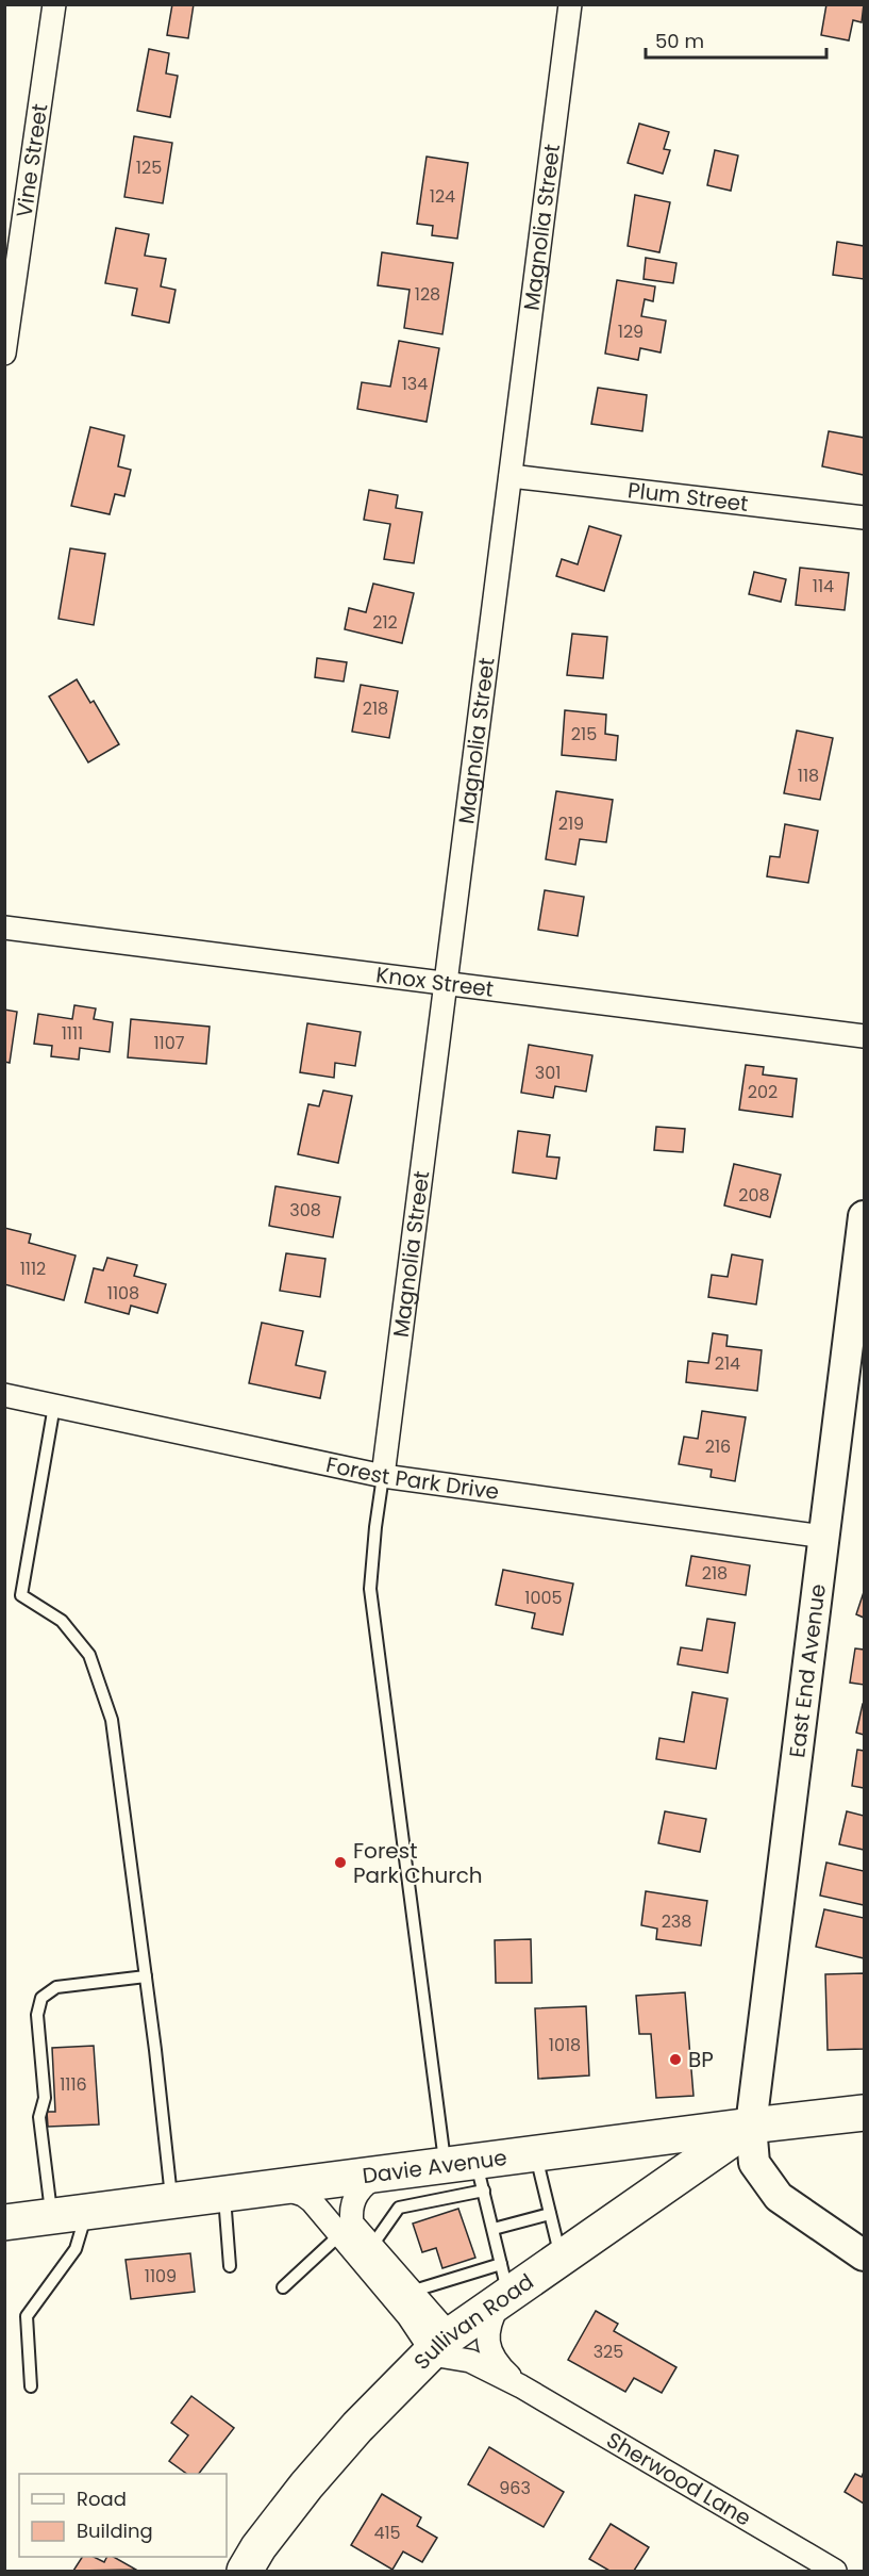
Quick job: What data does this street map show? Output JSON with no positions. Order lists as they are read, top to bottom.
{
  "streets": {
    "main road": ["Davie Avenue", "Sullivan Road"],
    "street": [
      "Vine Street",
      "Magnolia Street",
      "Plum Street",
      "Knox Street",
      "Forest Park Drive",
      "East End Avenue",
      "Sherwood Lane"
    ]
  },
  "crossings": [
    ["Magnolia Street", "Plum Street"],
    ["Magnolia Street", "Knox Street"],
    ["Magnolia Street", "Forest Park Drive"],
    ["Forest Park Drive", "East End Avenue"],
    ["East End Avenue", "Davie Avenue"],
    ["East End Avenue", "Sullivan Road"],
    ["Davie Avenue", "Sullivan Road"],
    ["Sullivan Road", "Sherwood Lane"]
  ],
  "places": ["Forest Park Church", "BP"],
  "house_numbers": [
    "125",
    "124",
    "128",
    "129",
    "134",
    "114",
    "212",
    "218",
    "215",
    "118",
    "219",
    "1111",
    "1107",
    "301",
    "202",
    "208",
    "308",
    "1112",
    "1108",
    "214",
    "216",
    "218",
    "1005",
    "238",
    "1018",
    "1116",
    "1109",
    "325",
    "963",
    "415"
  ],
  "legend": ["Road", "Building"],
  "scale_bar": "50 m"
}
